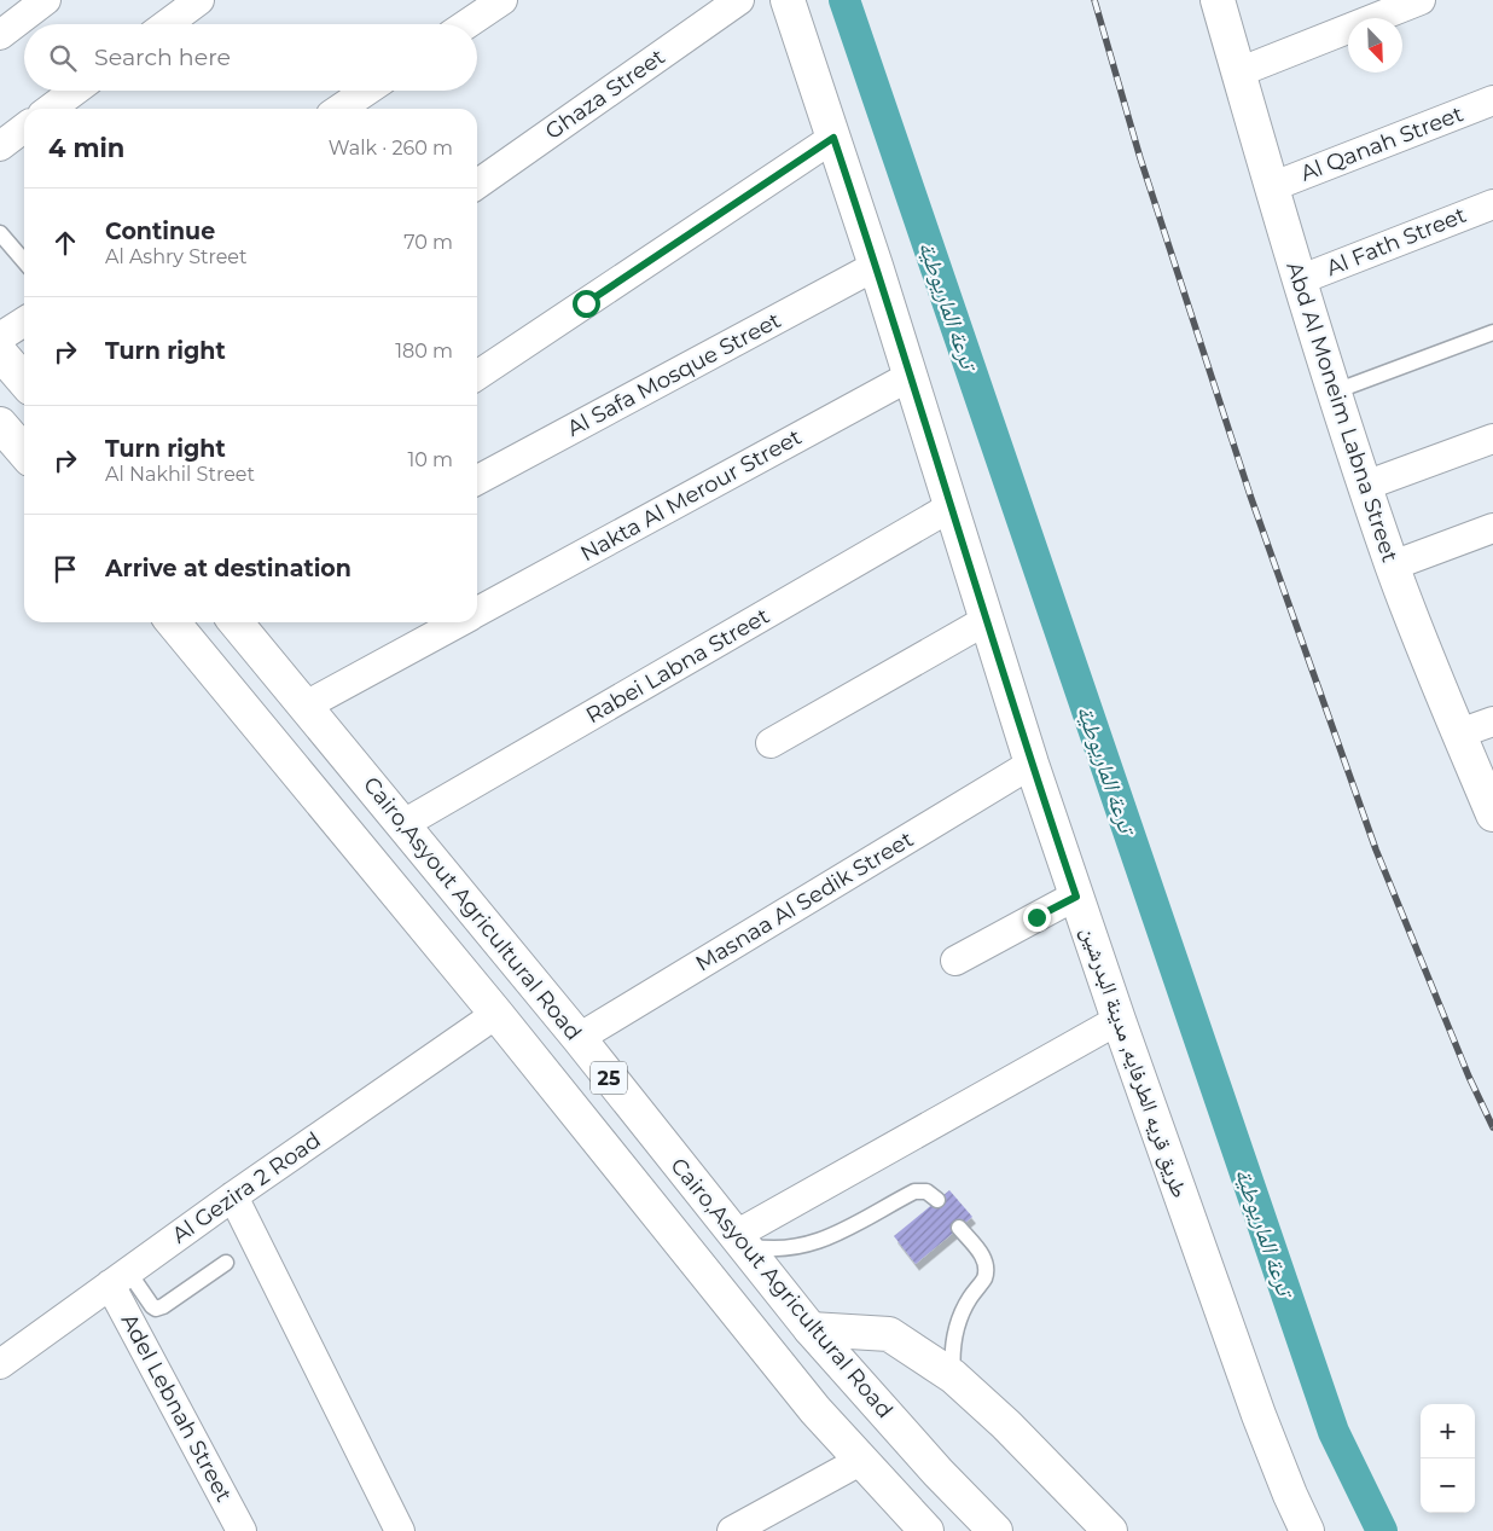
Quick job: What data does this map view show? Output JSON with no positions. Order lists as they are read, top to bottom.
{
  "streets": {
    "main road": [
      "Abd Al Moneim Labna Street",
      "Cairo,Asyout Agricultural Road",
      "طريق قريه الطرفايه, مدينة البدرشين",
      "25"
    ],
    "street": [
      "Ghaza Street",
      "Al Qanah Street",
      "Al Fath Street",
      "Al Safa Mosque Street",
      "Nakta Al Merour Street",
      "Rabei Labna Street",
      "Masnaa Al Sedik Street",
      "Al Gezira 2 Road",
      "Adel Lebnah Street"
    ]
  },
  "crossings": [
    ["Al Qanah Street", "Abd Al Moneim Labna Street"],
    ["Al Fath Street", "Abd Al Moneim Labna Street"],
    ["Al Safa Mosque Street", "طريق قريه الطرفايه, مدينة البدرشين"],
    ["Nakta Al Merour Street", "Cairo,Asyout Agricultural Road"],
    ["Nakta Al Merour Street", "طريق قريه الطرفايه, مدينة البدرشين"],
    ["Rabei Labna Street", "Cairo,Asyout Agricultural Road"],
    ["Rabei Labna Street", "طريق قريه الطرفايه, مدينة البدرشين"],
    ["Masnaa Al Sedik Street", "Cairo,Asyout Agricultural Road"],
    ["Masnaa Al Sedik Street", "طريق قريه الطرفايه, مدينة البدرشين"],
    ["25", "Al Gezira 2 Road"],
    ["Al Gezira 2 Road", "Adel Lebnah Street"]
  ],
  "water": ["ترعة الماريوطية"],
  "north": "bottom right",
  "page": {
    "search": "Search here",
    "heading": ["4 min", "Walk · 260 m"],
    "list": [
      ["Continue", "Al Ashry Street", "70 m"],
      ["Turn right", "180 m"],
      ["Turn right", "Al Nakhil Street", "10 m"],
      "Arrive at destination"
    ],
    "map_buttons": ["+", "−"]
  }
}
